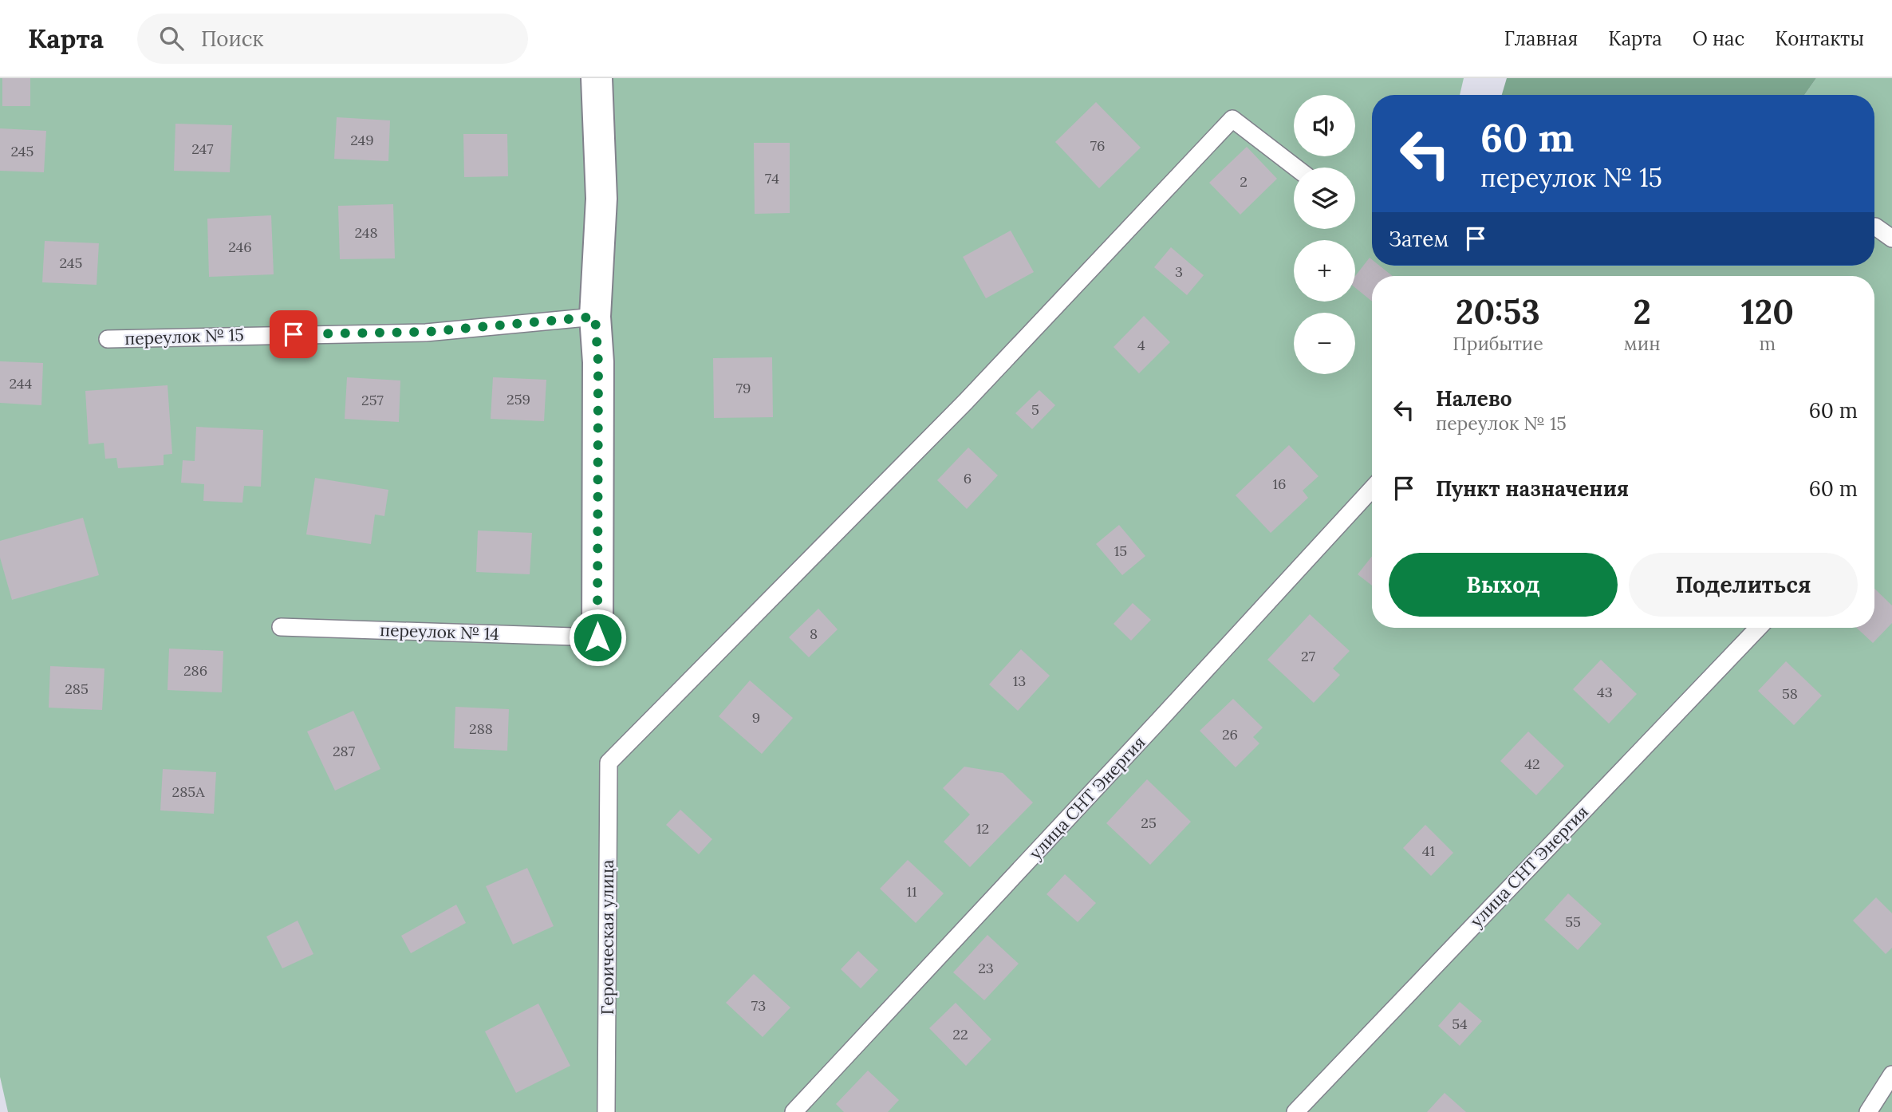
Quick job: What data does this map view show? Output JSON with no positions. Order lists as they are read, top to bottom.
{
  "streets": {
    "lane": [
      "переулок № 15",
      "переулок № 14",
      "улица СНТ Энергия",
      "Героическая улица"
    ]
  },
  "house_numbers": [
    "249",
    "76",
    "247",
    "245",
    "74",
    "2",
    "248",
    "246",
    "245",
    "3",
    "4",
    "244",
    "79",
    "259",
    "257",
    "5",
    "6",
    "16",
    "15",
    "8",
    "27",
    "286",
    "13",
    "285",
    "43",
    "58",
    "9",
    "288",
    "26",
    "287",
    "42",
    "285А",
    "25",
    "12",
    "41",
    "11",
    "55",
    "23",
    "73",
    "54",
    "22"
  ],
  "page": {
    "header": "Карта",
    "search": "Поиск",
    "nav": [
      "Главная",
      "Карта",
      "О нас",
      "Контакты"
    ],
    "map_buttons": ["+", "−"],
    "turn": ["60 m", "переулок № 15"],
    "then": "Затем",
    "eta": [
      "20:53",
      "Прибытие",
      "2",
      "мин",
      "120",
      "m"
    ],
    "list": [
      {
        "name": "Налево",
        "note": "переулок № 15",
        "value": "60 m"
      },
      {
        "name": "Пункт назначения",
        "value": "60 m"
      }
    ],
    "buttons": ["Выход", "Поделиться"]
  }
}
